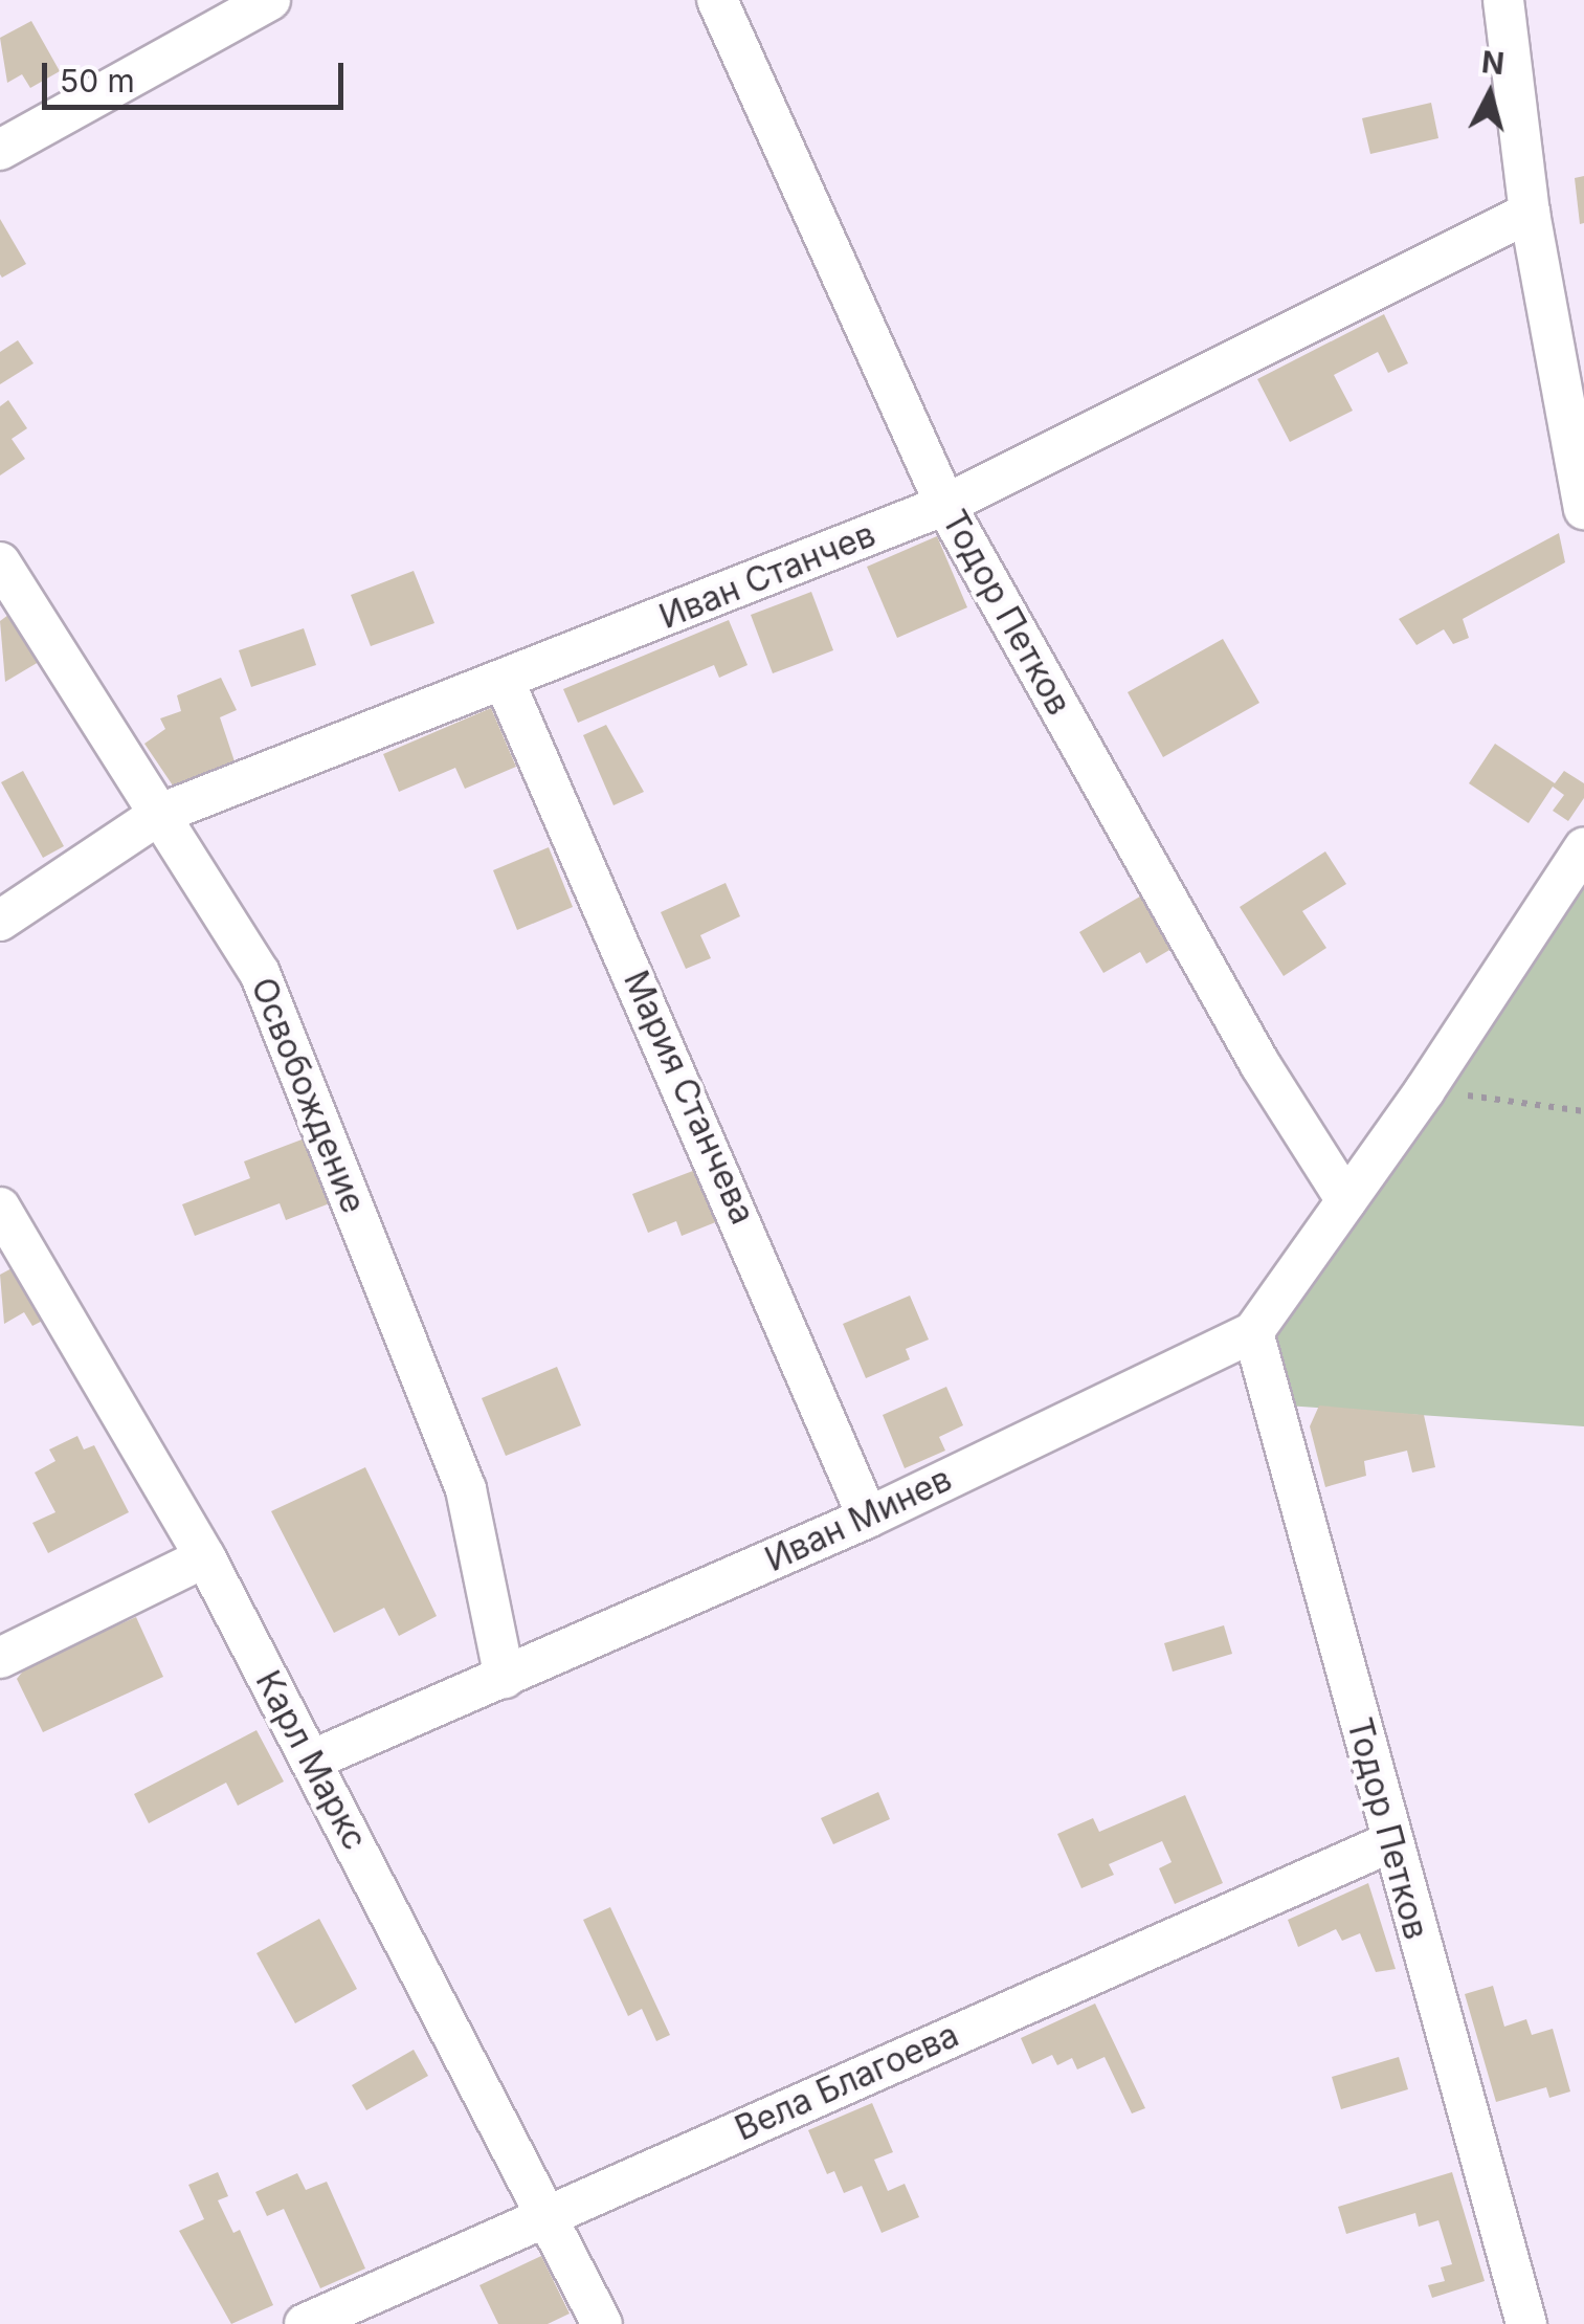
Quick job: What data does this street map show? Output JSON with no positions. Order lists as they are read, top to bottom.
{
  "streets": {
    "street": [
      "Иван Станчев",
      "Тодор Петков",
      "Освобождение",
      "Мария Станчева",
      "Иван Минев",
      "Карл Маркс",
      "Вела Благоева"
    ]
  },
  "crossings": [
    ["Иван Станчев", "Тодор Петков"],
    ["Иван Станчев", "Освобождение"],
    ["Иван Станчев", "Мария Станчева"],
    ["Тодор Петков", "Иван Минев"],
    ["Тодор Петков", "Вела Благоева"],
    ["Освобождение", "Иван Минев"],
    ["Мария Станчева", "Иван Минев"],
    ["Иван Минев", "Карл Маркс"],
    ["Карл Маркс", "Вела Благоева"]
  ],
  "scale_bar": "50 m",
  "north": "top"
}
